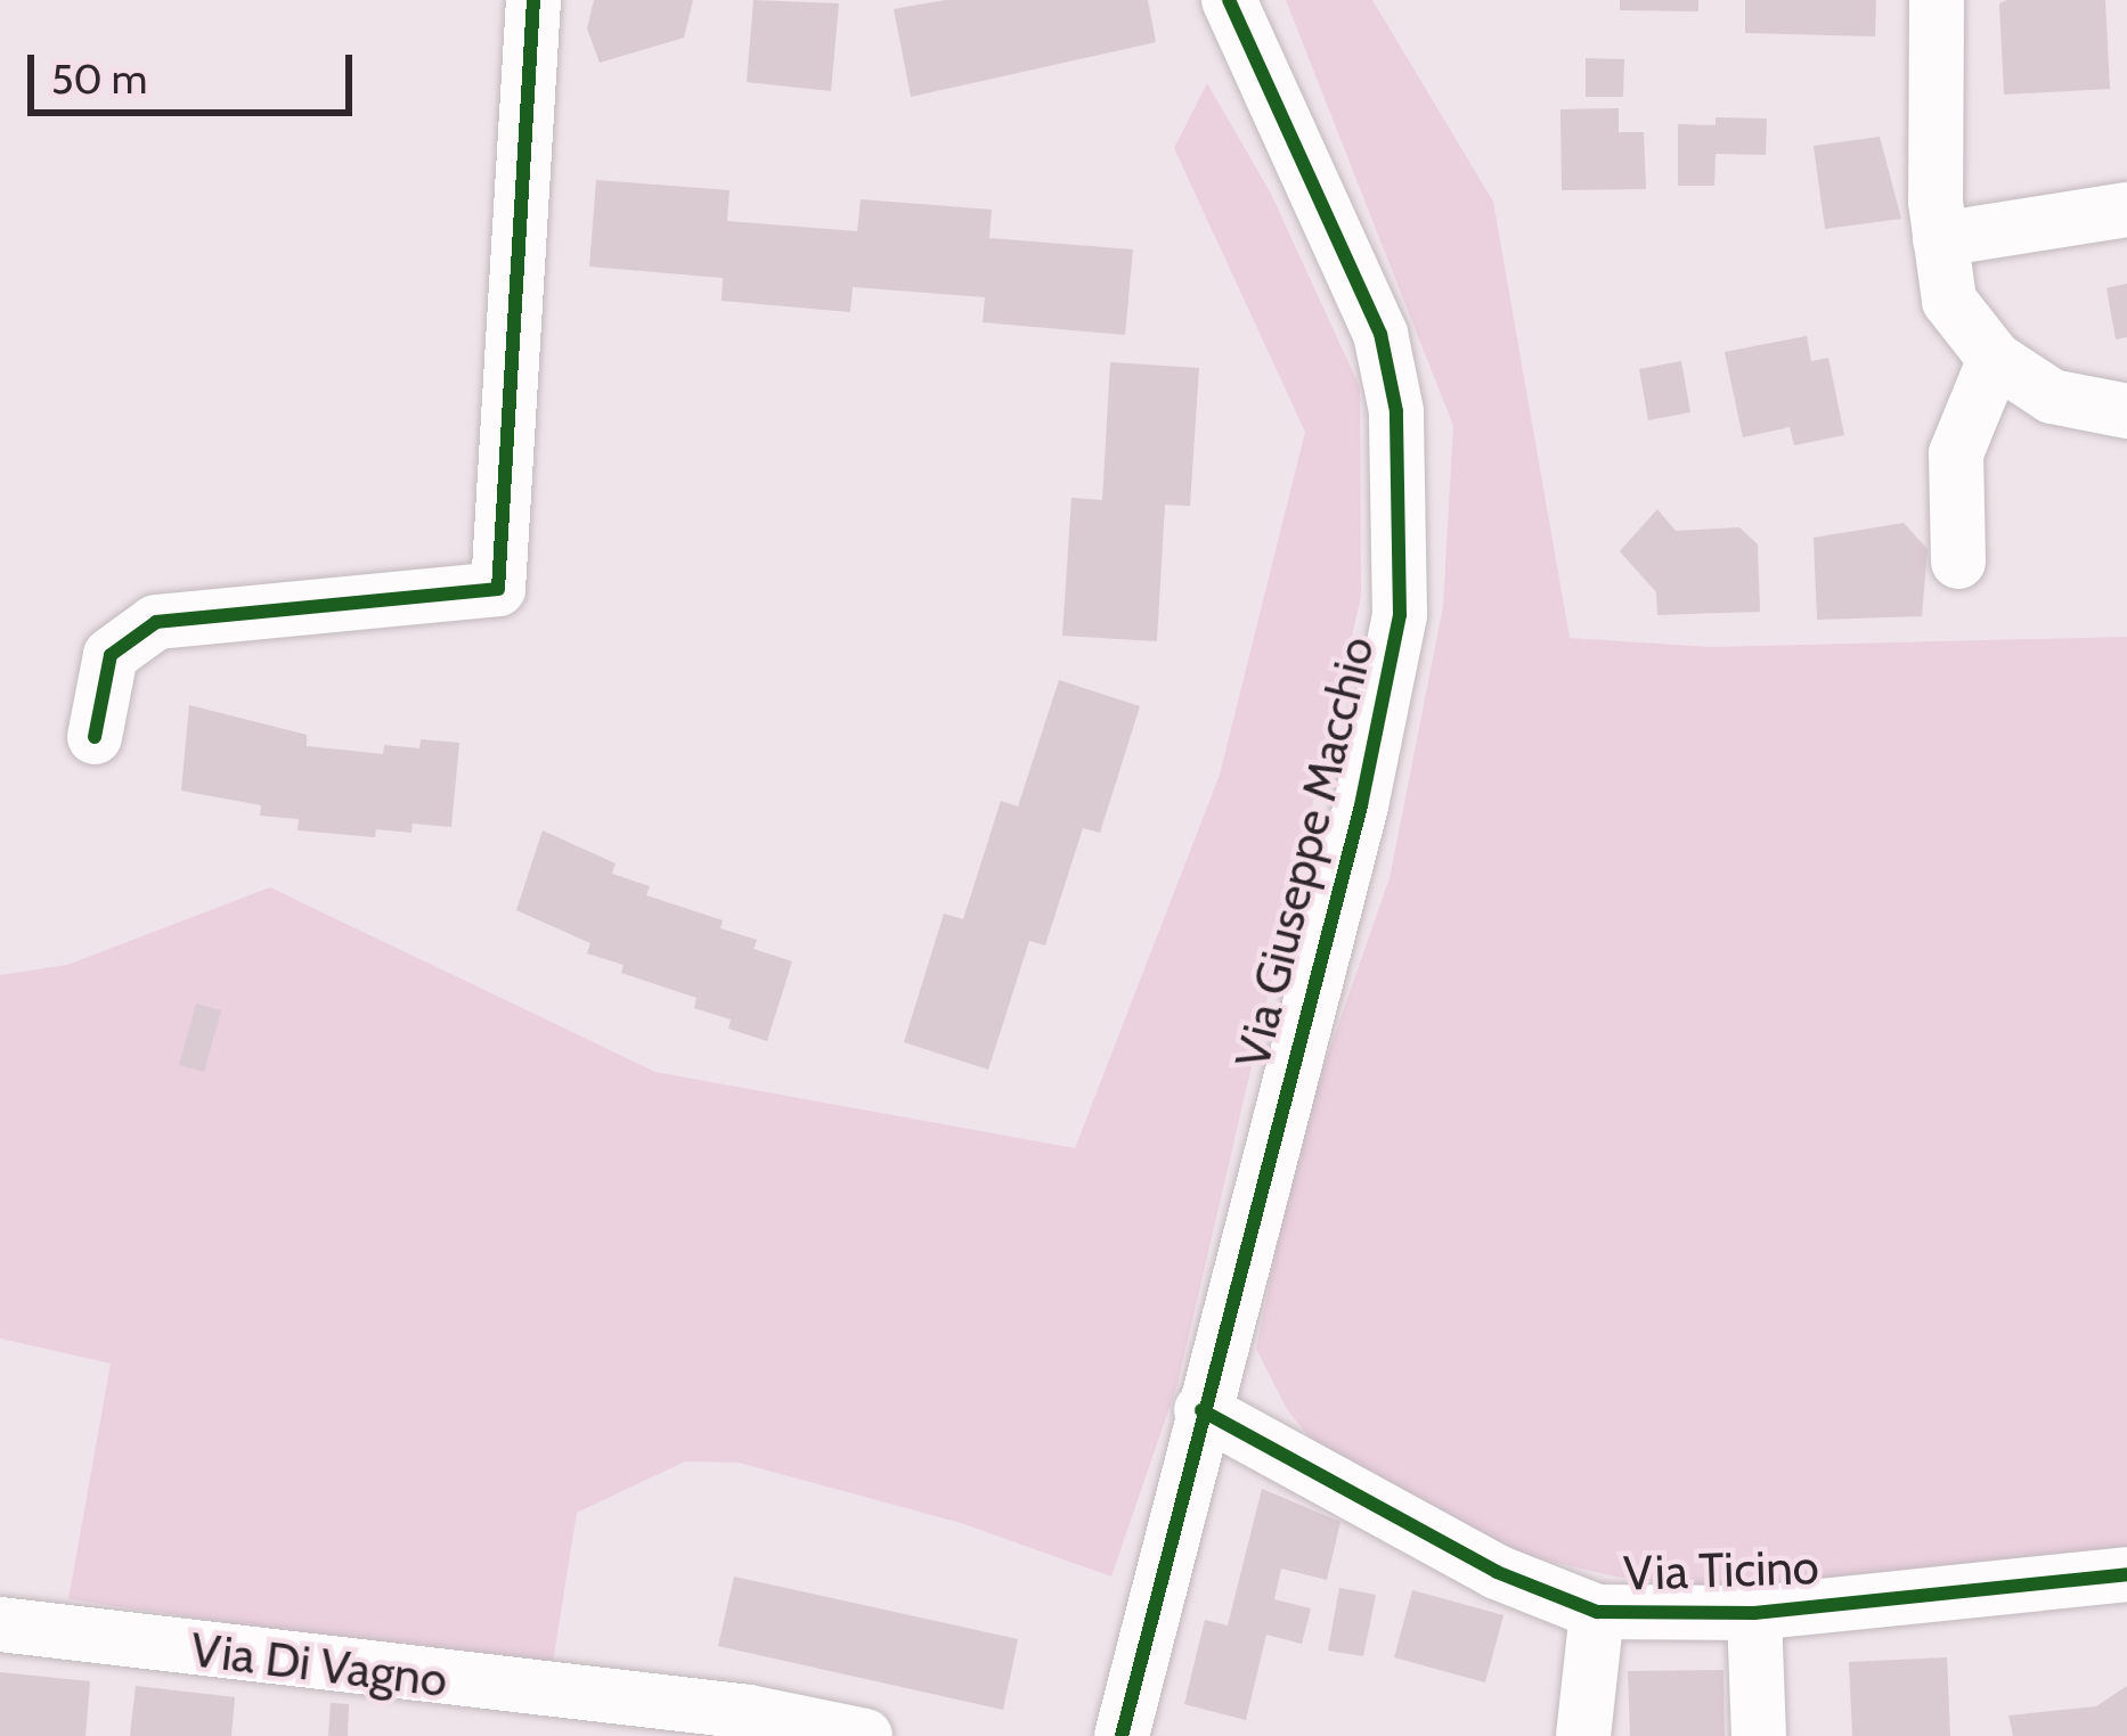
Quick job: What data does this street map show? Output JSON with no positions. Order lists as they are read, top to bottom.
{
  "streets": {
    "street": ["Via Giuseppe Macchio", "Via Ticino", "Via Di Vagno"]
  },
  "crossings": [
    ["Via Giuseppe Macchio", "Via Ticino"]
  ],
  "scale_bar": "50 m"
}
